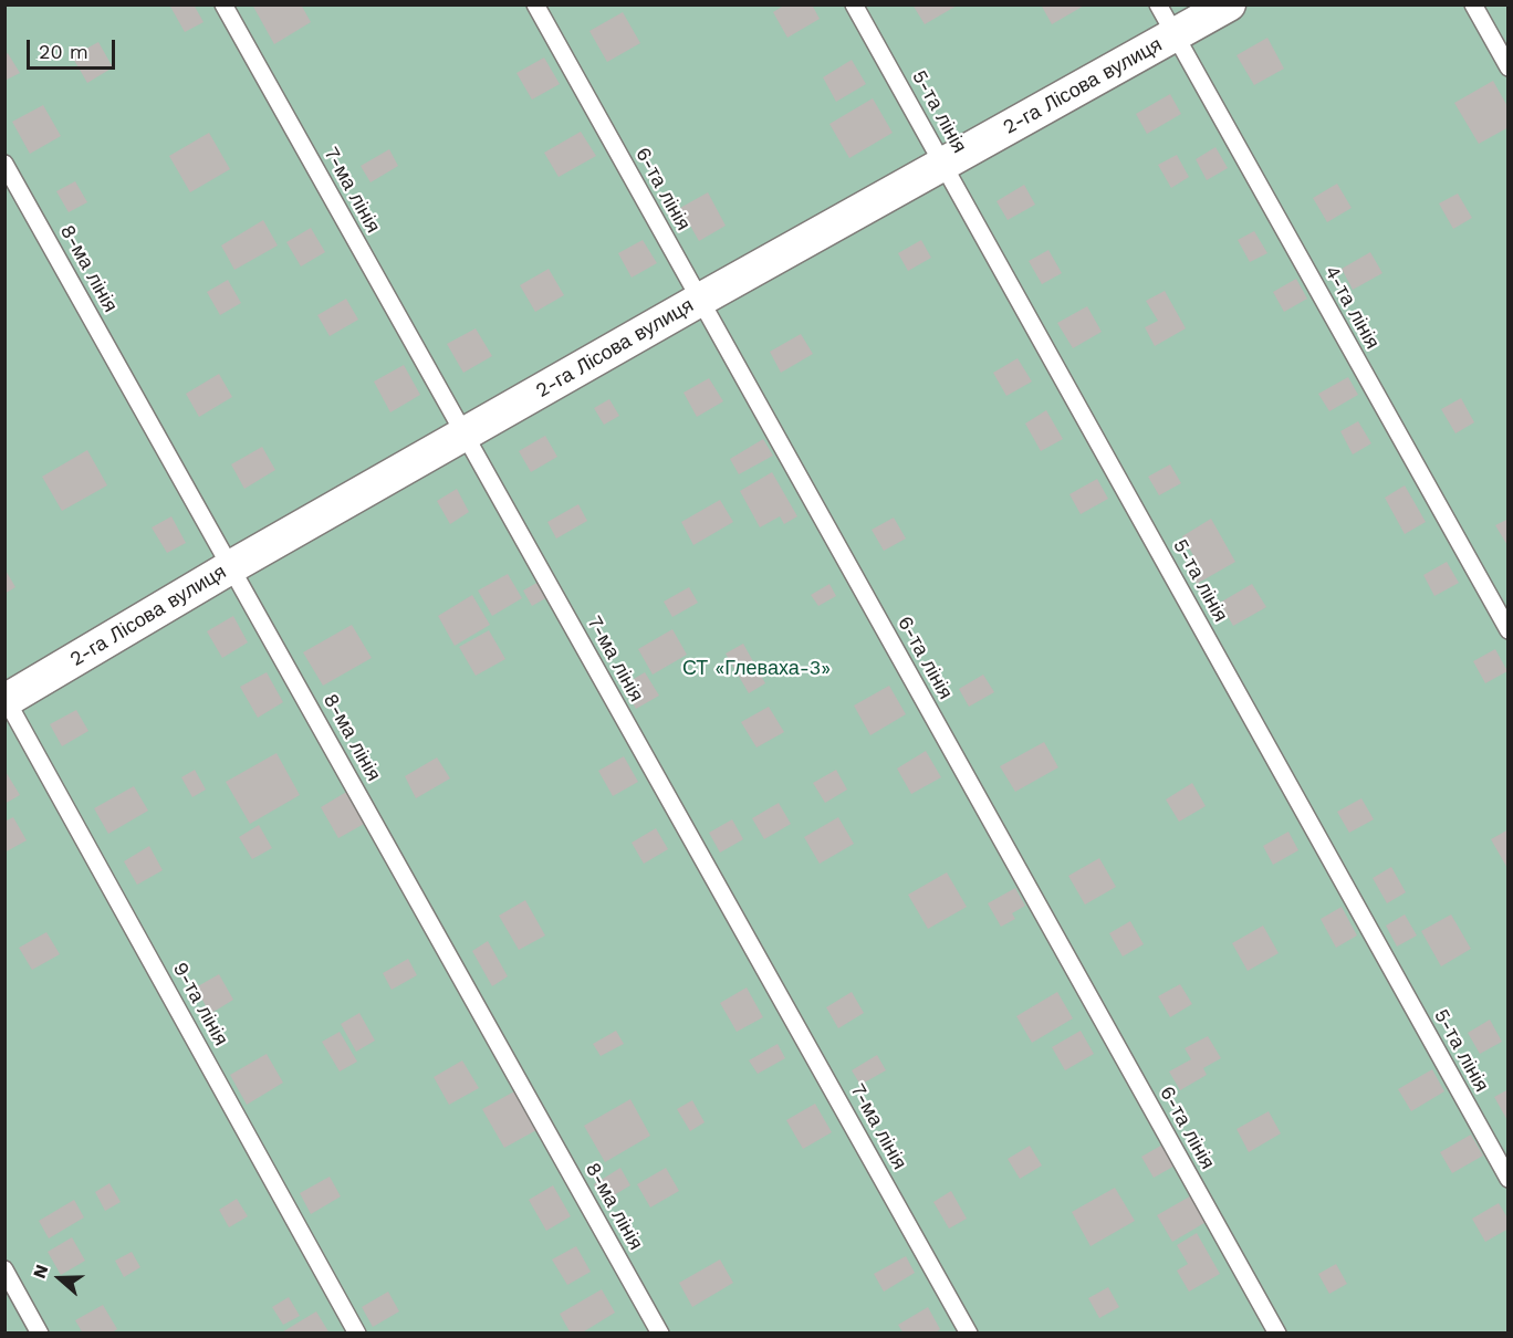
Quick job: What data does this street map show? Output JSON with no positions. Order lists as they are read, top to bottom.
{
  "streets": {
    "street": ["2-га Лісова вулиця"],
    "lane": [
      "5-та лінія",
      "6-та лінія",
      "7-ма лінія",
      "8-ма лінія",
      "4-та лінія",
      "9-та лінія"
    ]
  },
  "crossings": [
    ["2-га Лісова вулиця", "5-та лінія"],
    ["2-га Лісова вулиця", "6-та лінія"],
    ["2-га Лісова вулиця", "7-ма лінія"],
    ["2-га Лісова вулиця", "8-ма лінія"],
    ["2-га Лісова вулиця", "4-та лінія"],
    ["2-га Лісова вулиця", "9-та лінія"]
  ],
  "parks": ["СТ «Глеваха-3»"],
  "scale_bar": "20 m",
  "north": "left"
}
